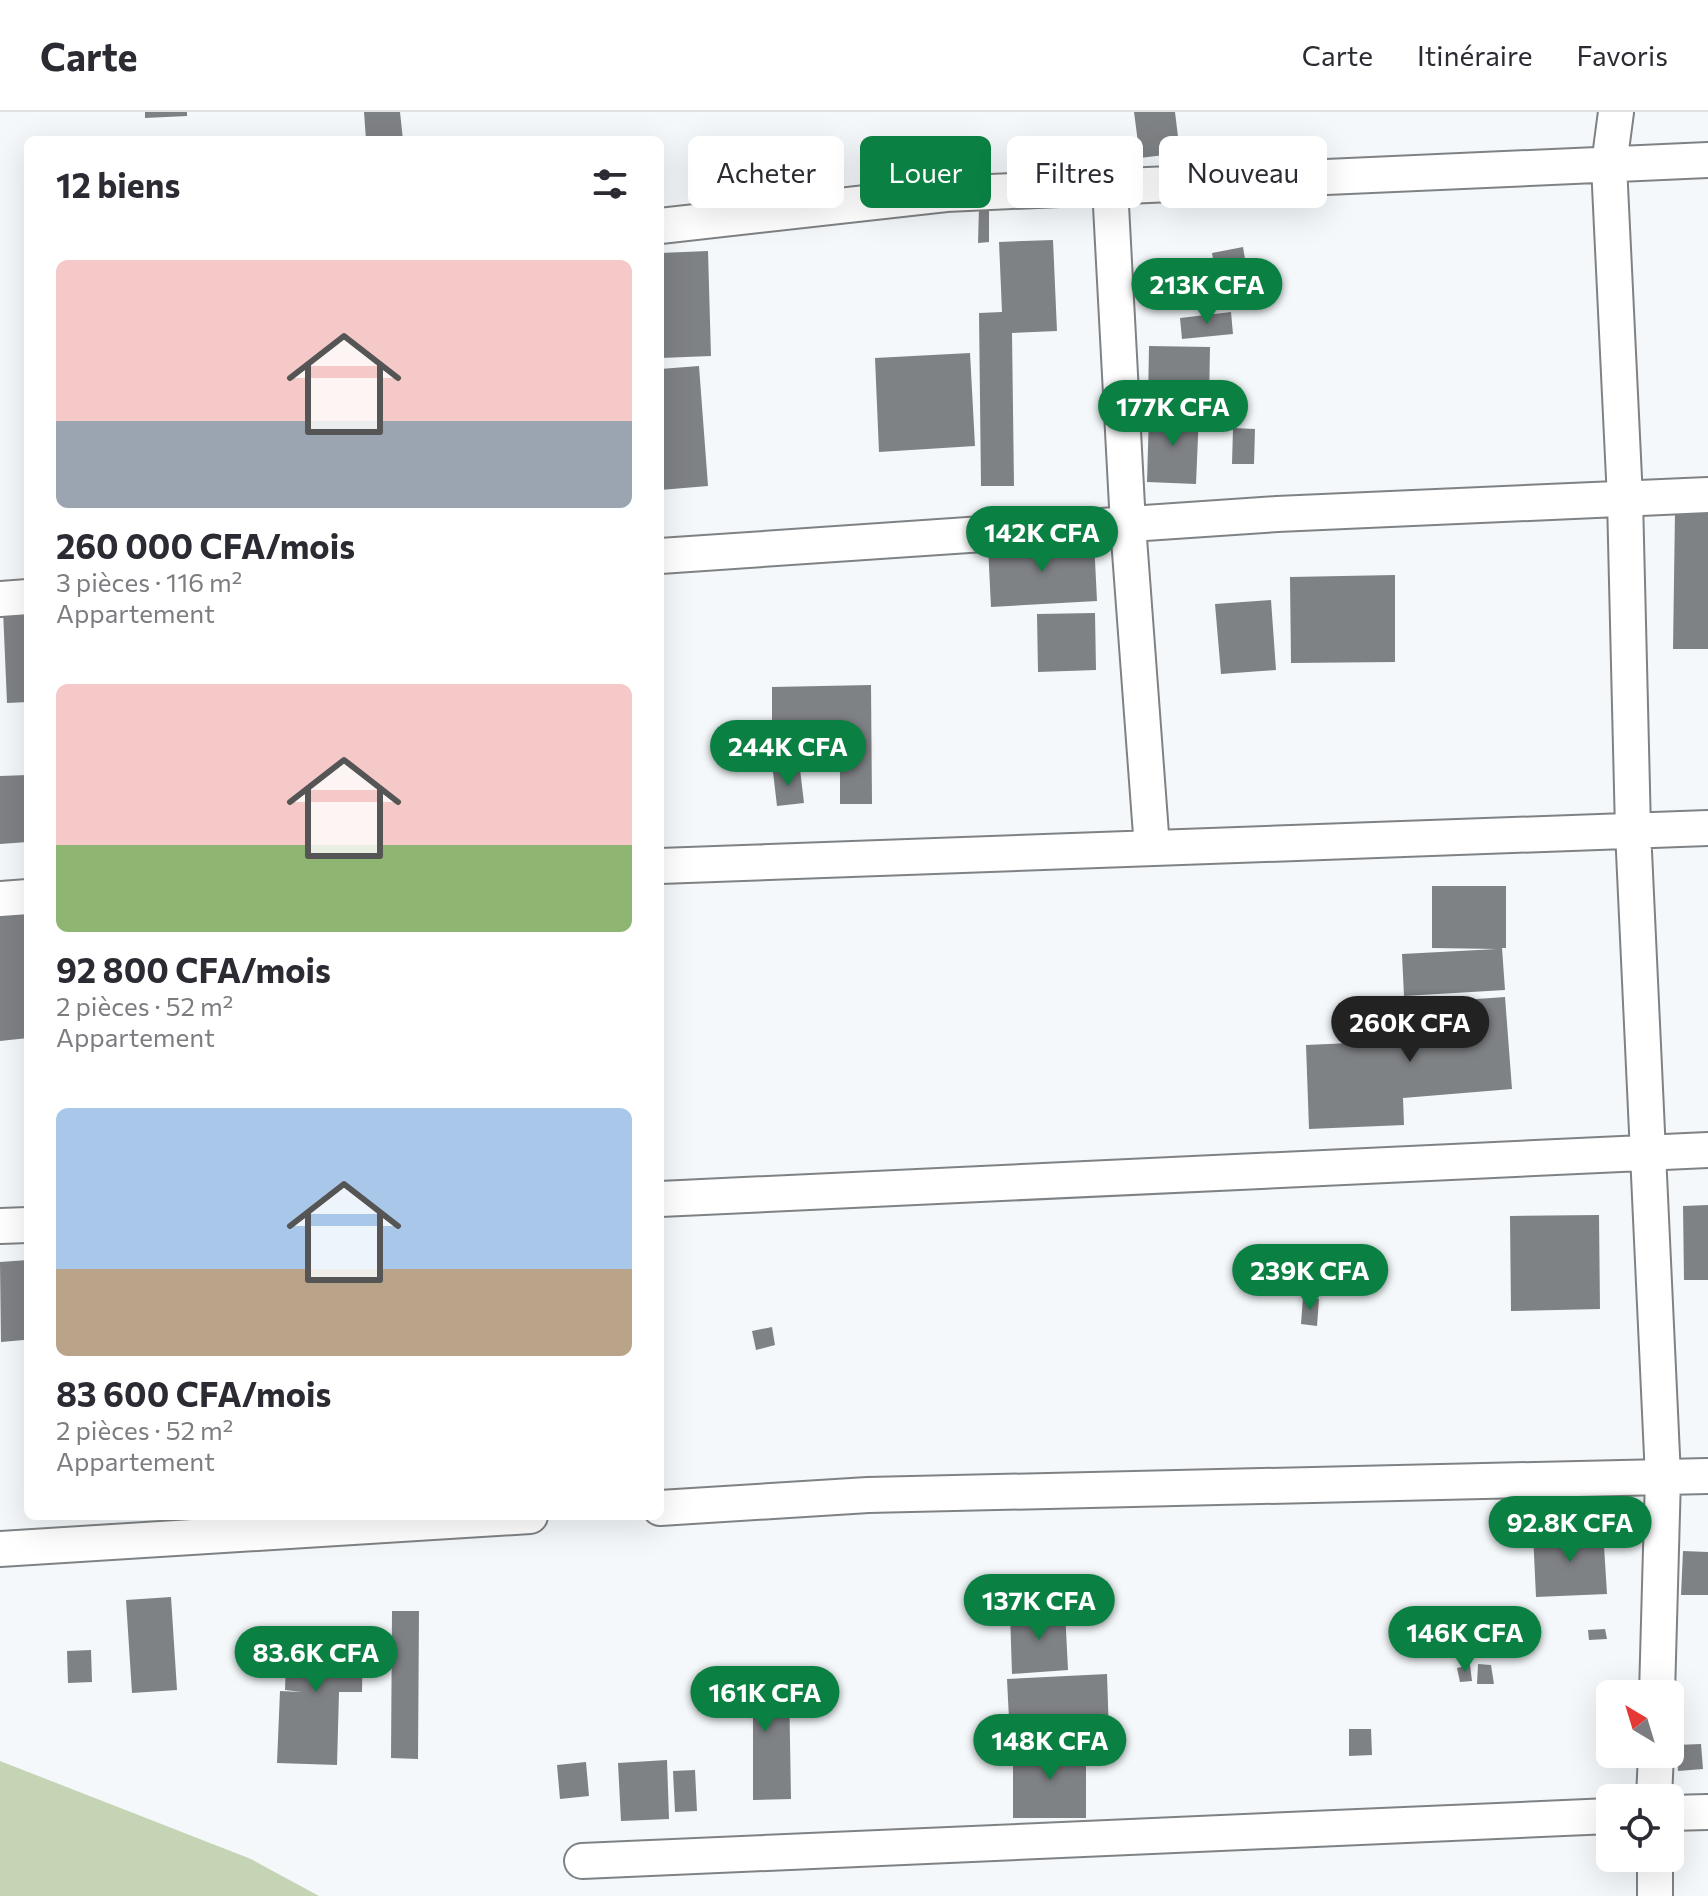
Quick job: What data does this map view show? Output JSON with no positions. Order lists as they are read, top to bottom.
{
  "north": "top left",
  "page": {
    "header": "Carte",
    "nav": ["Carte", "Itinéraire", "Favoris"],
    "chip": [
      "Acheter",
      "Louer",
      "Filtres",
      "Nouveau"
    ],
    "heading": "12 biens",
    "list": [
      {
        "name": "260 000 CFA/mois",
        "note": "3 pièces · 116 m² · Appartement"
      },
      {
        "name": "92 800 CFA/mois",
        "note": "2 pièces · 52 m² · Appartement"
      },
      {
        "name": "83 600 CFA/mois",
        "note": "2 pièces · 52 m² · Appartement"
      }
    ],
    "price": [
      "213K CFA",
      "177K CFA",
      "142K CFA",
      "244K CFA",
      "260K CFA",
      "239K CFA",
      "92.8K CFA",
      "137K CFA",
      "146K CFA",
      "83.6K CFA",
      "161K CFA",
      "148K CFA"
    ]
  }
}
